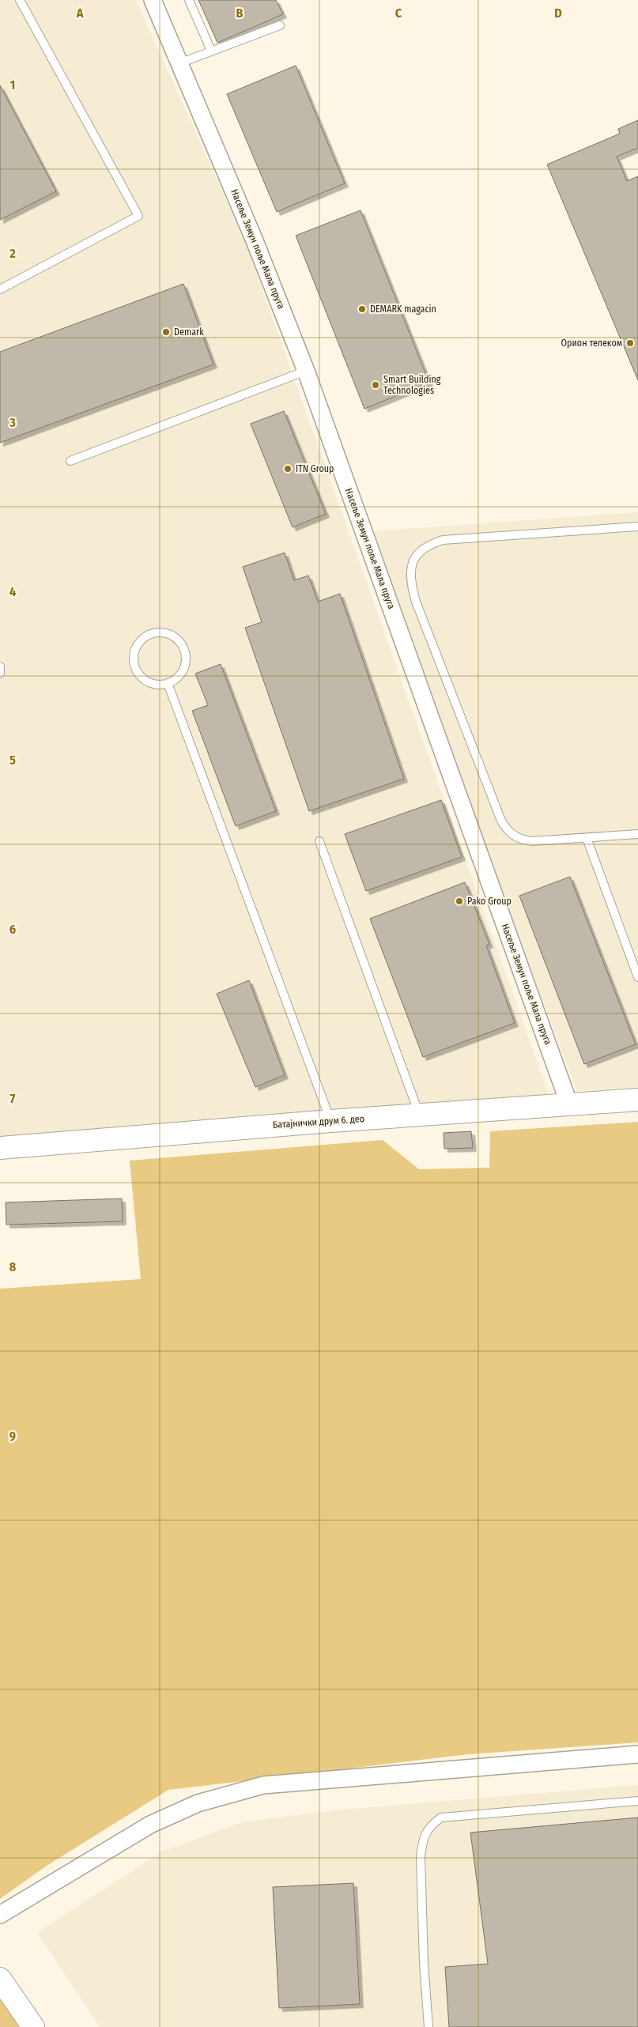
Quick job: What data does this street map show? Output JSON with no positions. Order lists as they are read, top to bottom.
{
  "streets": {
    "street": ["Насеље Земун поље Мала пруга", "Батајнички друм 6. део"]
  },
  "crossings": [
    ["Насеље Земун поље Мала пруга", "Батајнички друм 6. део"]
  ],
  "places": [
    "DEMARK magacin",
    "Demark",
    "Орион телеком",
    "Smart Building Technologies",
    "ITN Group",
    "Pako Group"
  ],
  "grid": {
    "columns": [
      "A",
      "B",
      "C",
      "D"
    ],
    "rows": [
      "1",
      "2",
      "3",
      "4",
      "5",
      "6",
      "7",
      "8",
      "9"
    ]
  }
}
